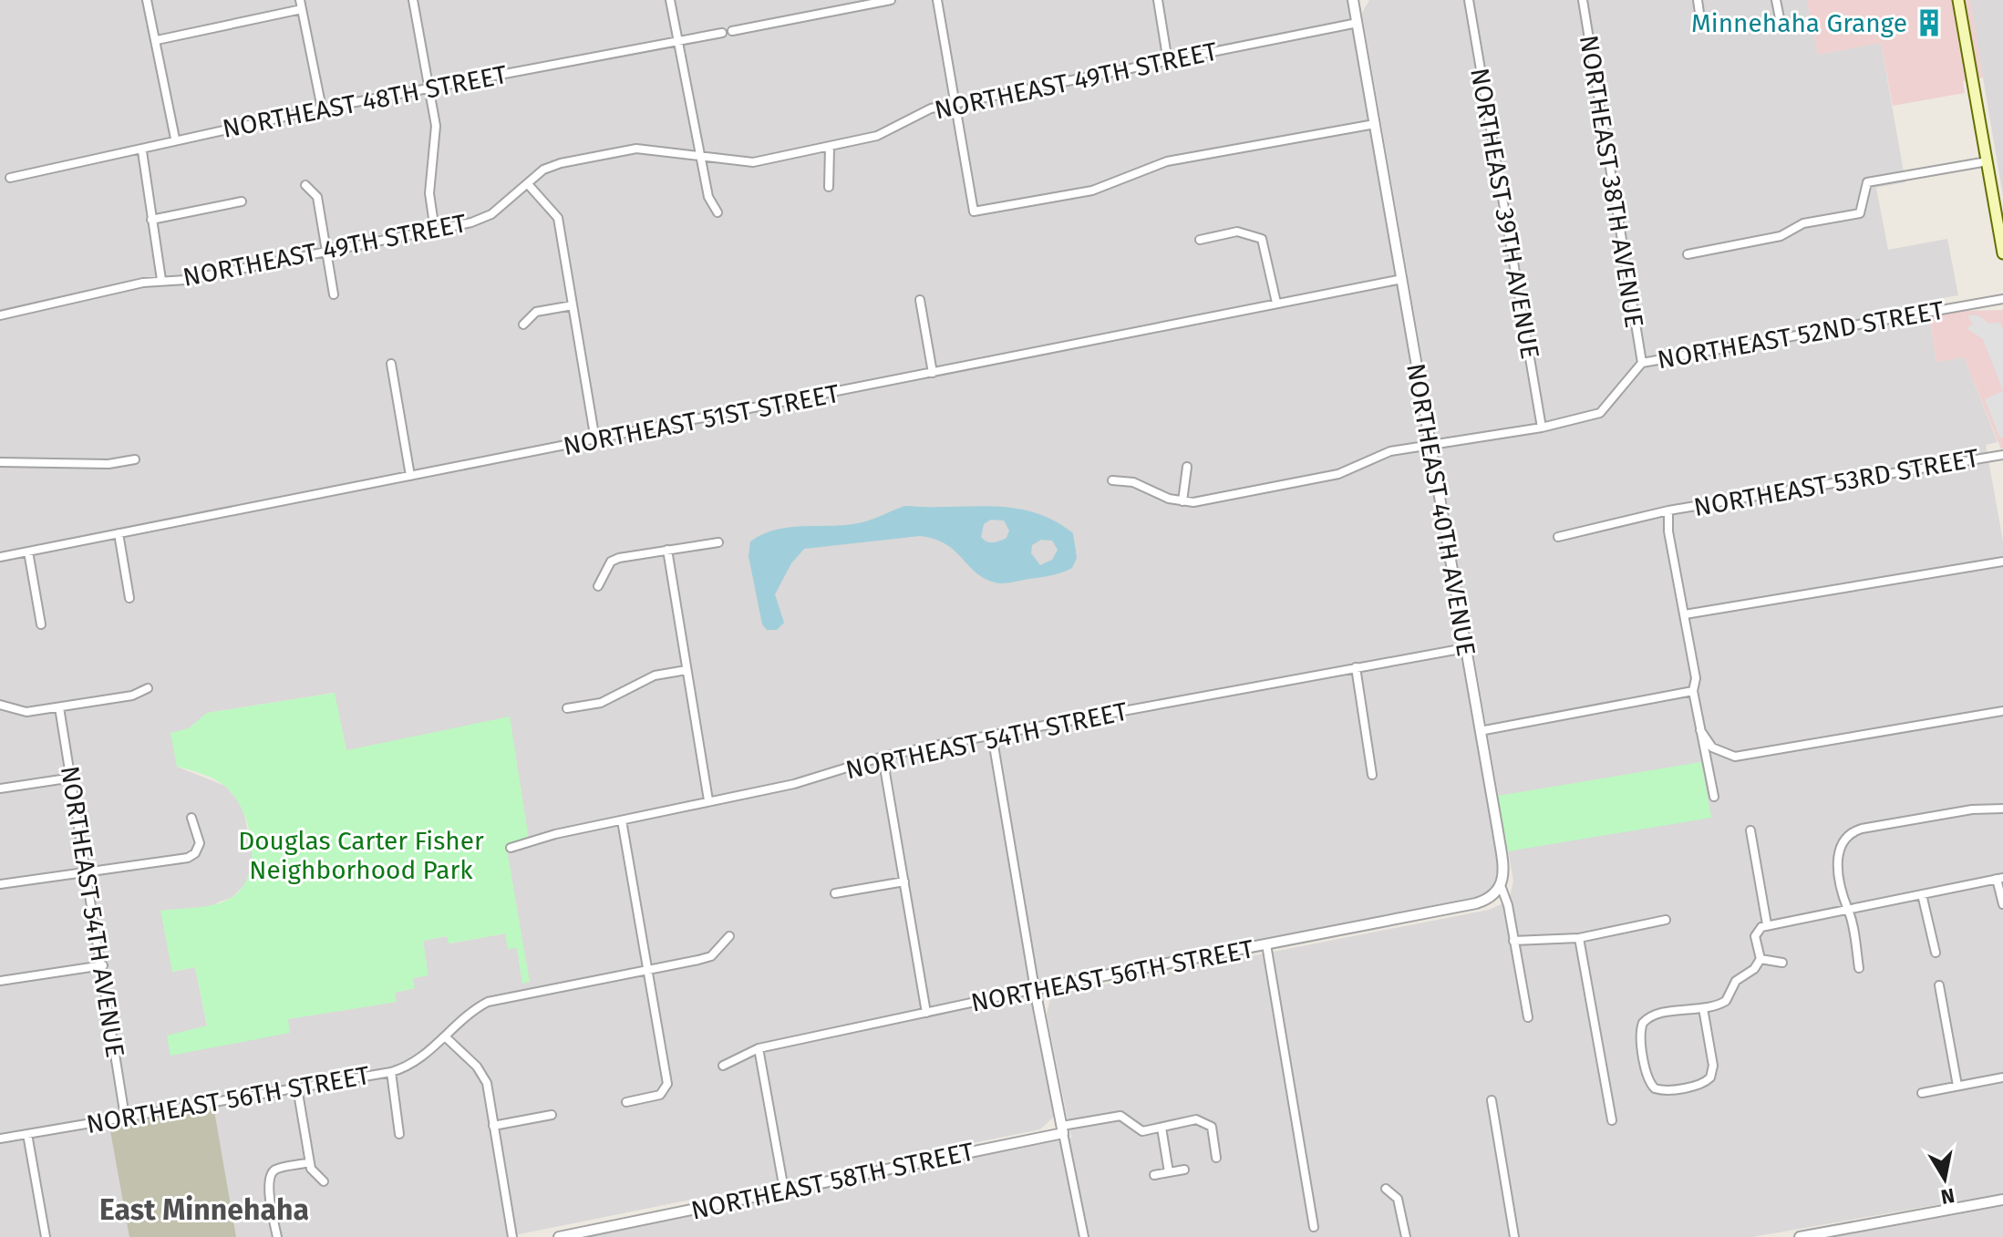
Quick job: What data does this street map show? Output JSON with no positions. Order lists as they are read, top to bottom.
{
  "streets": {
    "street": [
      "NORTHEAST 49TH STREET",
      "NORTHEAST 48TH STREET",
      "NORTHEAST 38TH AVENUE",
      "NORTHEAST 39TH AVENUE",
      "NORTHEAST 52ND STREET",
      "NORTHEAST 51ST STREET",
      "NORTHEAST 53RD STREET",
      "NORTHEAST 40TH AVENUE",
      "NORTHEAST 54TH STREET",
      "NORTHEAST 54TH AVENUE",
      "NORTHEAST 56TH STREET",
      "NORTHEAST 58TH STREET"
    ]
  },
  "crossings": [
    ["NORTHEAST 49TH STREET", "NORTHEAST 40TH AVENUE"],
    ["NORTHEAST 38TH AVENUE", "NORTHEAST 52ND STREET"],
    ["NORTHEAST 39TH AVENUE", "NORTHEAST 52ND STREET"],
    ["NORTHEAST 52ND STREET", "NORTHEAST 40TH AVENUE"],
    ["NORTHEAST 51ST STREET", "NORTHEAST 40TH AVENUE"],
    ["NORTHEAST 40TH AVENUE", "NORTHEAST 54TH STREET"],
    ["NORTHEAST 40TH AVENUE", "NORTHEAST 56TH STREET"],
    ["NORTHEAST 54TH AVENUE", "NORTHEAST 56TH STREET"]
  ],
  "districts": ["East Minnehaha"],
  "parks": ["Douglas Carter Fisher Neighborhood Park"],
  "places": {
    "building": ["Minnehaha Grange"]
  },
  "north": "bottom"
}
